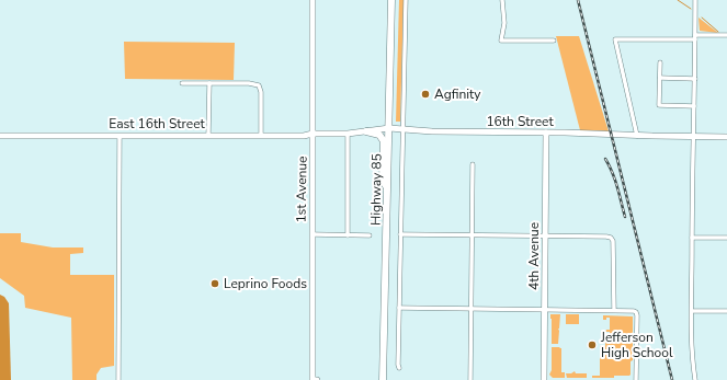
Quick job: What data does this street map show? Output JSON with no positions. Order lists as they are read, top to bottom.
{
  "streets": {
    "highway": ["Highway 85"],
    "street": [
      "16th Street",
      "East 16th Street",
      "1st Avenue",
      "4th Avenue"
    ]
  },
  "crossings": [
    ["16th Street", "East 16th Street"],
    ["16th Street", "1st Avenue"],
    ["16th Street", "Highway 85"],
    ["16th Street", "4th Avenue"],
    ["East 16th Street", "1st Avenue"]
  ],
  "places": ["Agfinity", "Leprino Foods", "Jefferson High School"]
}
